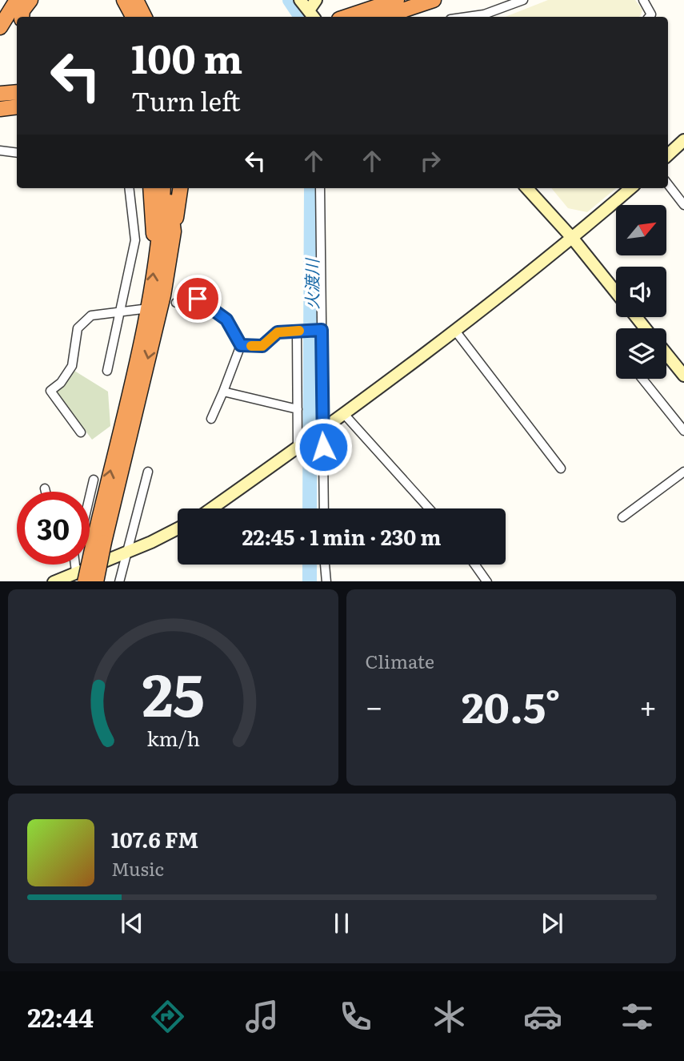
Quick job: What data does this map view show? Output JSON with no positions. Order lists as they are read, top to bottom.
{
  "water": ["火渡川"],
  "north": "top right",
  "page": {
    "turn": ["100 m", "Turn left"],
    "limit": "30",
    "trip": "22:45 · 1 min · 230 m",
    "tile": "Climate",
    "heat": ["−", "20.5°", "+"],
    "song": ["107.6 FM", "Music"],
    "tabs": "22:44",
    "gauge": ["25", "km/h"]
  }
}
